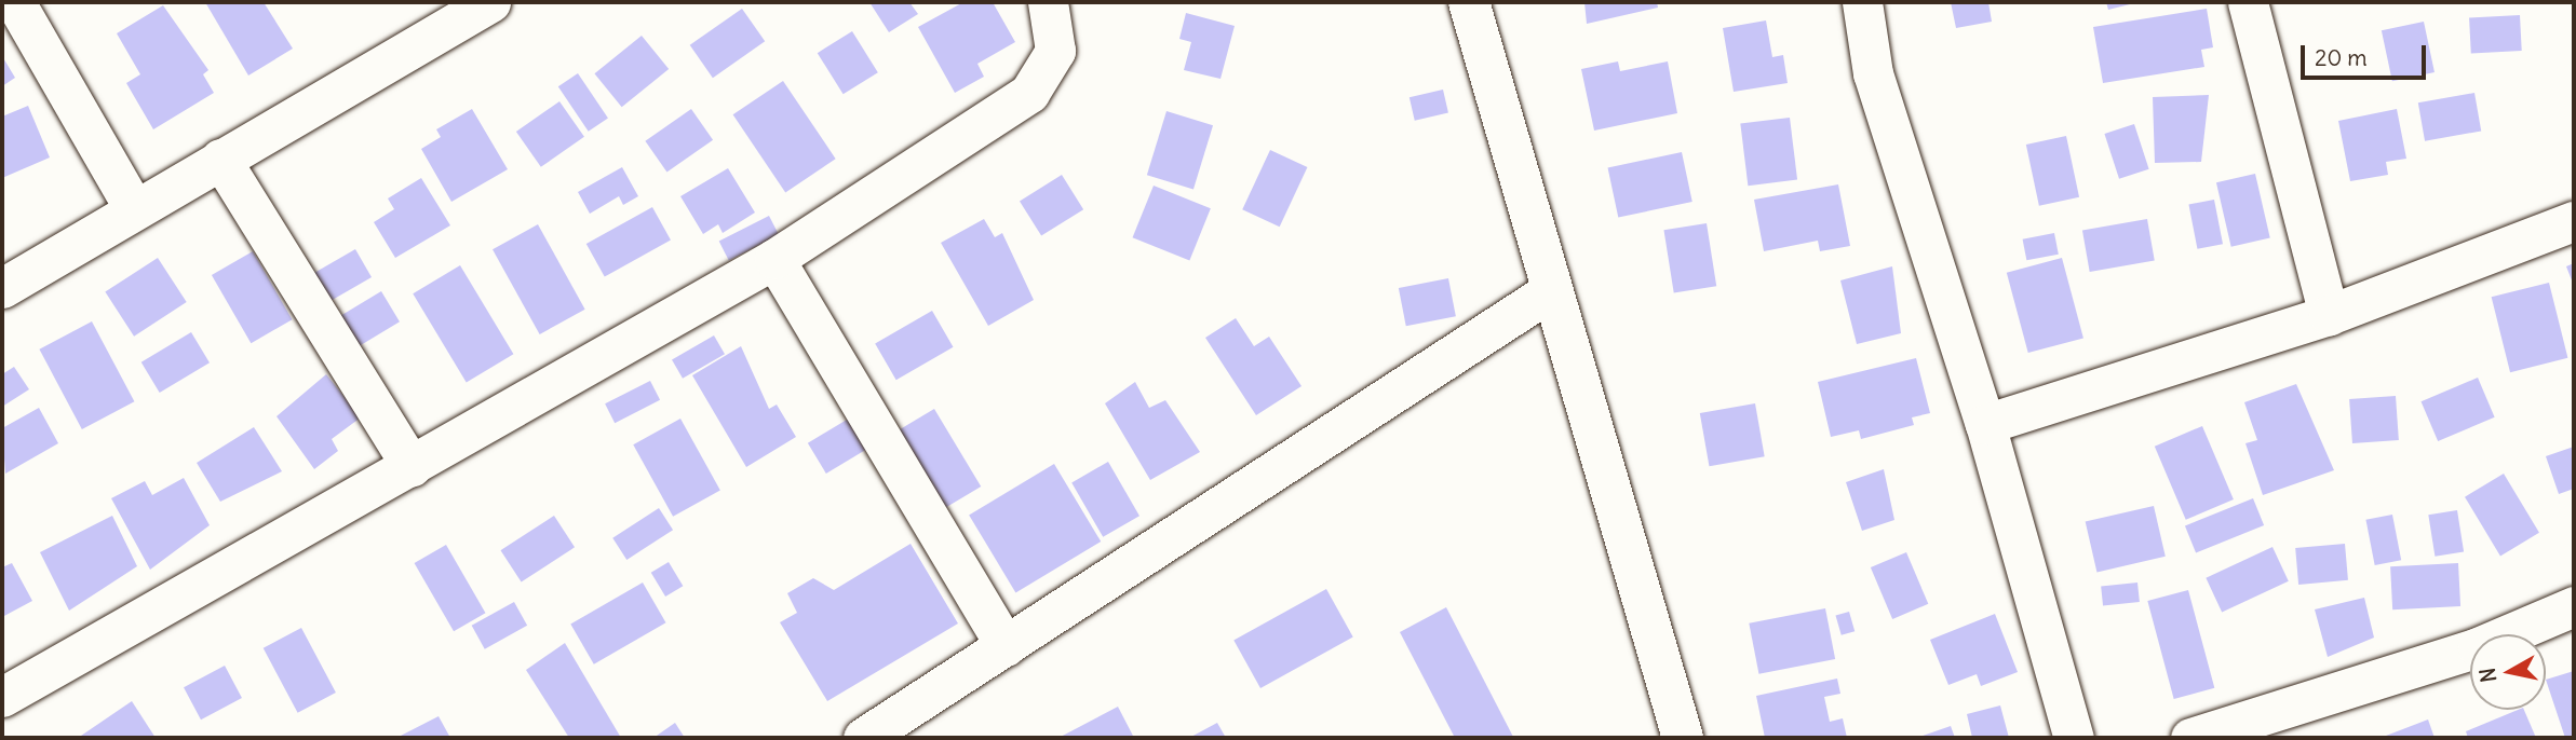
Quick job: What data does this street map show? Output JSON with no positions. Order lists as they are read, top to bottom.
{
  "scale_bar": "20 m",
  "north": "left"
}
